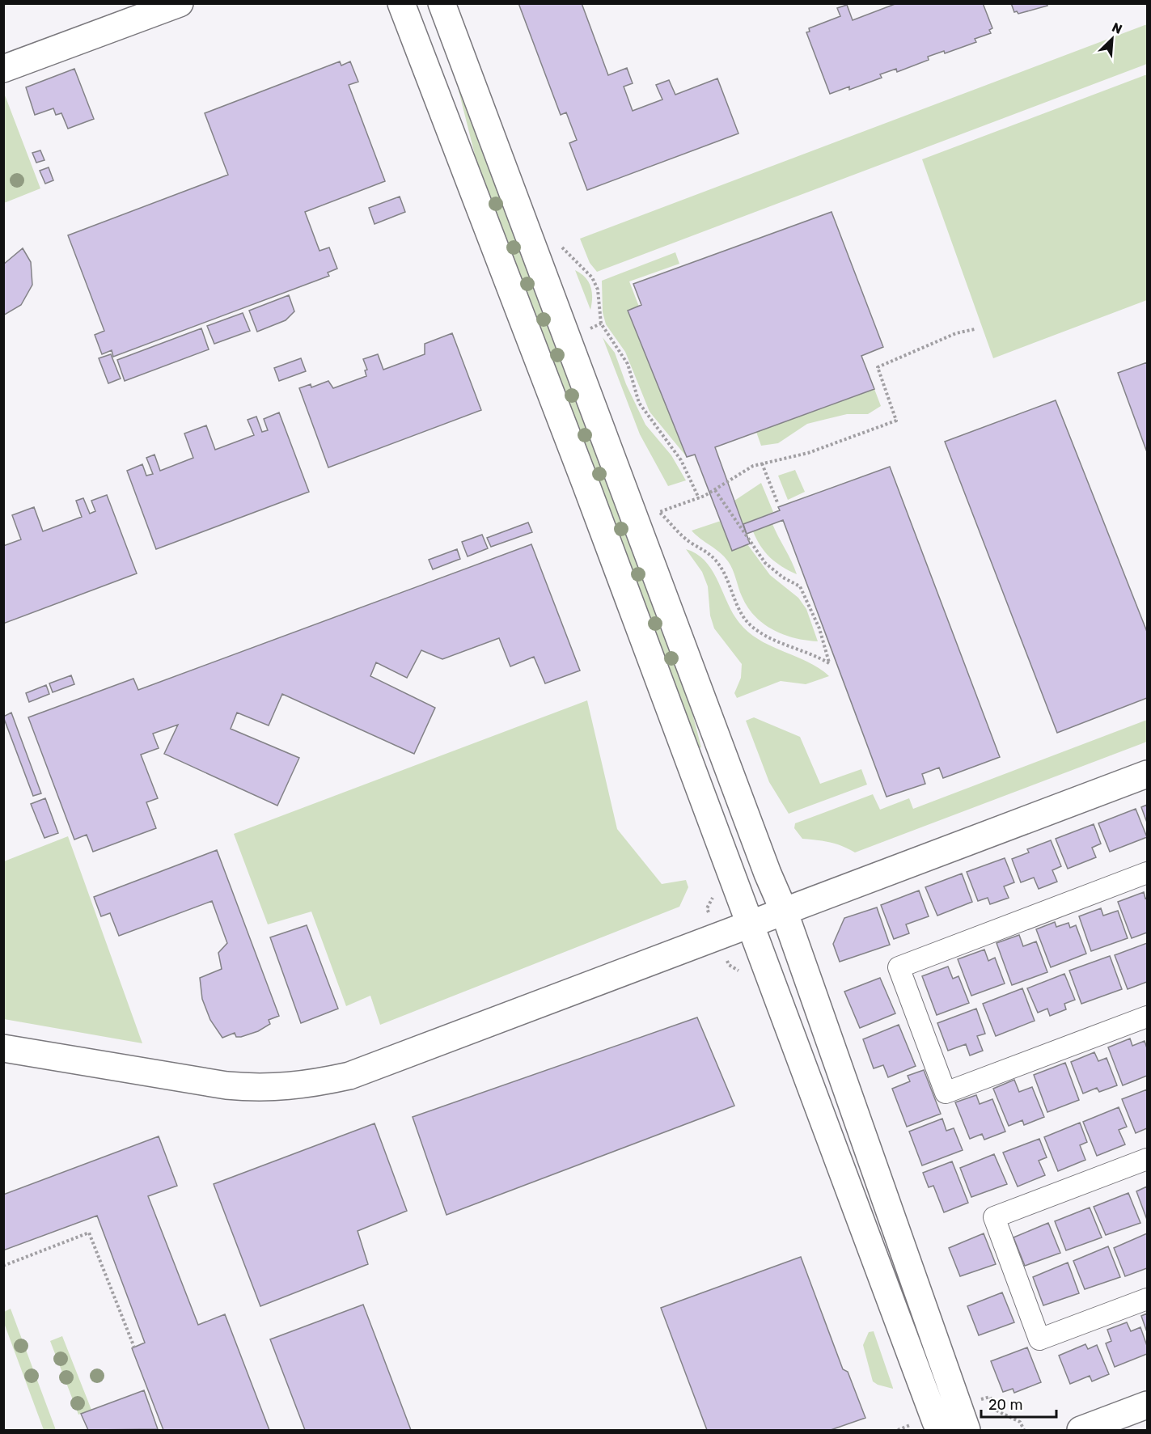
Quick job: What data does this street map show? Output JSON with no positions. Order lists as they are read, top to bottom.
{
  "scale_bar": "20 m",
  "north": "top right"
}
